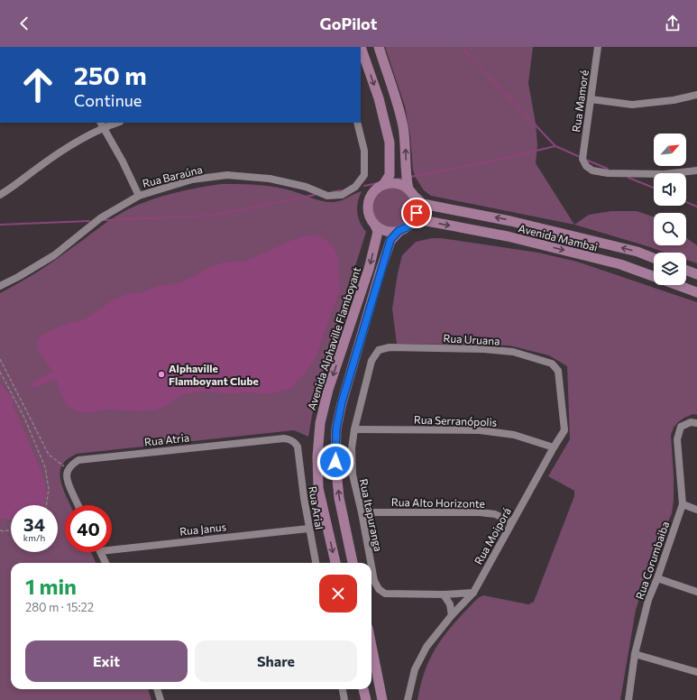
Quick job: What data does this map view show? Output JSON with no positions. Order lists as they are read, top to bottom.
{
  "streets": {
    "street": [
      "Rua Mamoré",
      "Rua Baraúna",
      "Avenida Mambai",
      "Avenida Alphaville Flamboyant",
      "Rua Uruana",
      "Rua Serranópolis",
      "Rua Atria",
      "Rua Alto Horizonte",
      "Rua Arial",
      "Rua Itapuranga",
      "Rua Janus",
      "Rua Moiporá",
      "Rua Corumbaiba"
    ]
  },
  "crossings": [
    ["Avenida Mambai", "Avenida Alphaville Flamboyant"],
    ["Rua Uruana", "Rua Itapuranga"],
    ["Rua Uruana", "Rua Moiporá"],
    ["Rua Serranópolis", "Rua Itapuranga"],
    ["Rua Serranópolis", "Rua Moiporá"],
    ["Rua Atria", "Rua Arial"],
    ["Rua Alto Horizonte", "Rua Itapuranga"],
    ["Rua Alto Horizonte", "Rua Moiporá"],
    ["Rua Arial", "Rua Janus"]
  ],
  "places": ["Alphaville Flamboyant Clube"],
  "north": "top right",
  "page": {
    "header": "GoPilot",
    "turn": ["250 m", "Continue"],
    "speed": "34 km/h",
    "limit": "40",
    "heading": ["1 min", "280 m · 15:22"],
    "buttons": ["Exit", "Share"]
  }
}
